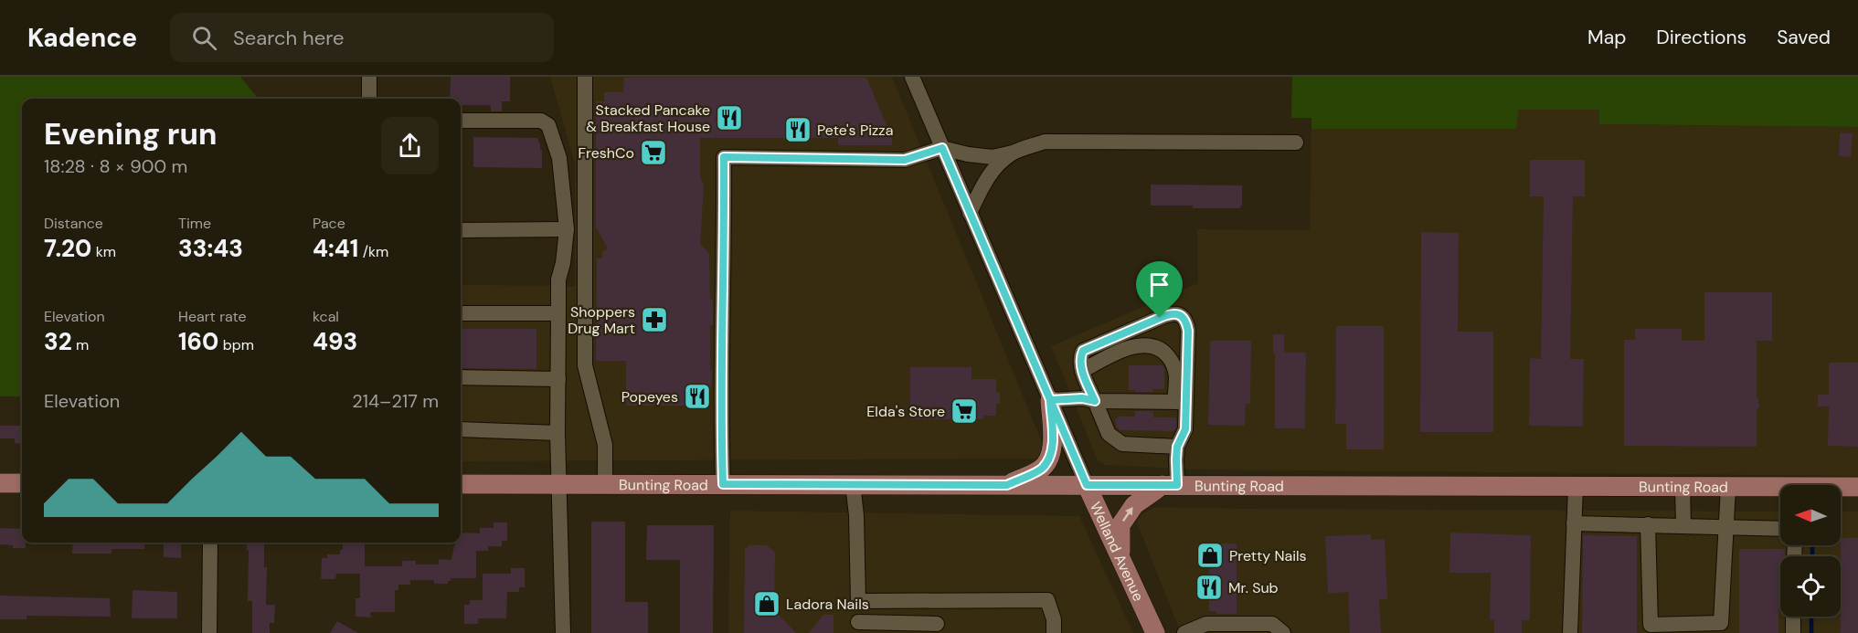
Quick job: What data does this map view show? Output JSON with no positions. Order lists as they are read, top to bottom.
{
  "streets": {
    "main road": ["Bunting Road", "Welland Avenue"]
  },
  "crossings": [
    ["Bunting Road", "Welland Avenue"]
  ],
  "places": {
    "restaurant": [
      "Stacked Pancake & Breakfast House",
      "Pete's Pizza",
      "Popeyes",
      "Mr. Sub"
    ],
    "supermarket": ["FreshCo", "Elda's Store"],
    "pharmacy": ["Shoppers Drug Mart"],
    "shop": ["Pretty Nails", "Ladora Nails"]
  },
  "north": "left",
  "page": {
    "header": "Kadence",
    "search": "Search here",
    "nav": ["Map", "Directions", "Saved"],
    "heading": ["Evening run", "18:28 · 8 × 900 m"],
    "stats": [
      ["Distance", "7.20 km"],
      ["Time", "33:43"],
      ["Pace", "4:41 /km"],
      ["Elevation", "32 m"],
      ["Heart rate", "160 bpm"],
      ["kcal", "493"]
    ],
    "chart": ["Elevation", "214–217 m"]
  }
}
